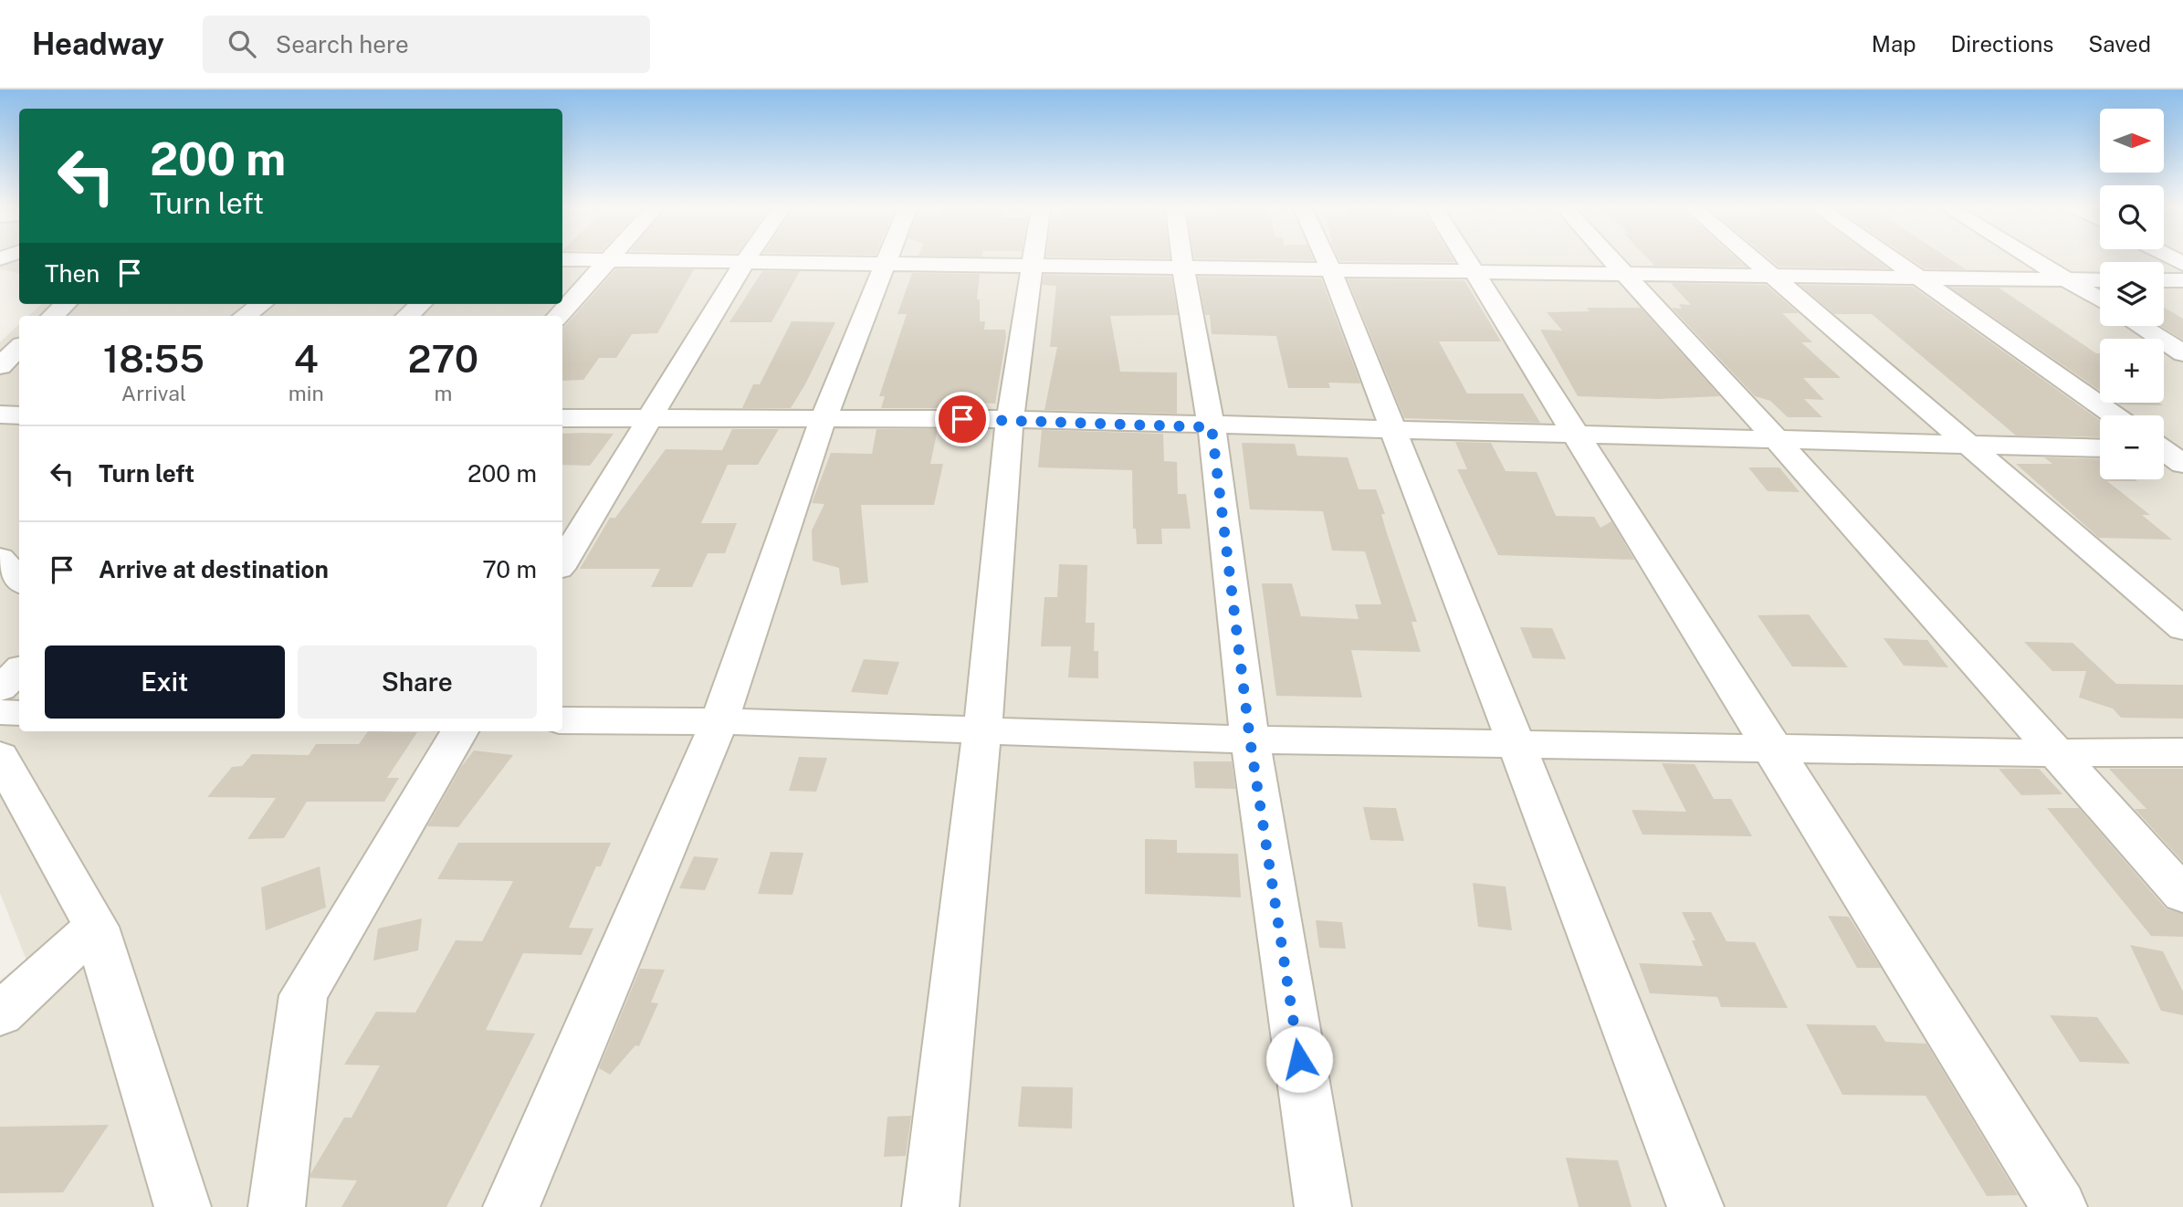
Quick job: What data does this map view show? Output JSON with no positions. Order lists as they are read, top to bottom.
{
  "north": "right",
  "page": {
    "header": "Headway",
    "search": "Search here",
    "nav": ["Map", "Directions", "Saved"],
    "map_buttons": ["+", "−"],
    "turn": ["200 m", "Turn left"],
    "then": "Then",
    "eta": [
      "18:55",
      "Arrival",
      "4",
      "min",
      "270",
      "m"
    ],
    "list": [
      {
        "name": "Turn left",
        "value": "200 m"
      },
      {
        "name": "Arrive at destination",
        "value": "70 m"
      }
    ],
    "buttons": ["Exit", "Share"]
  }
}
